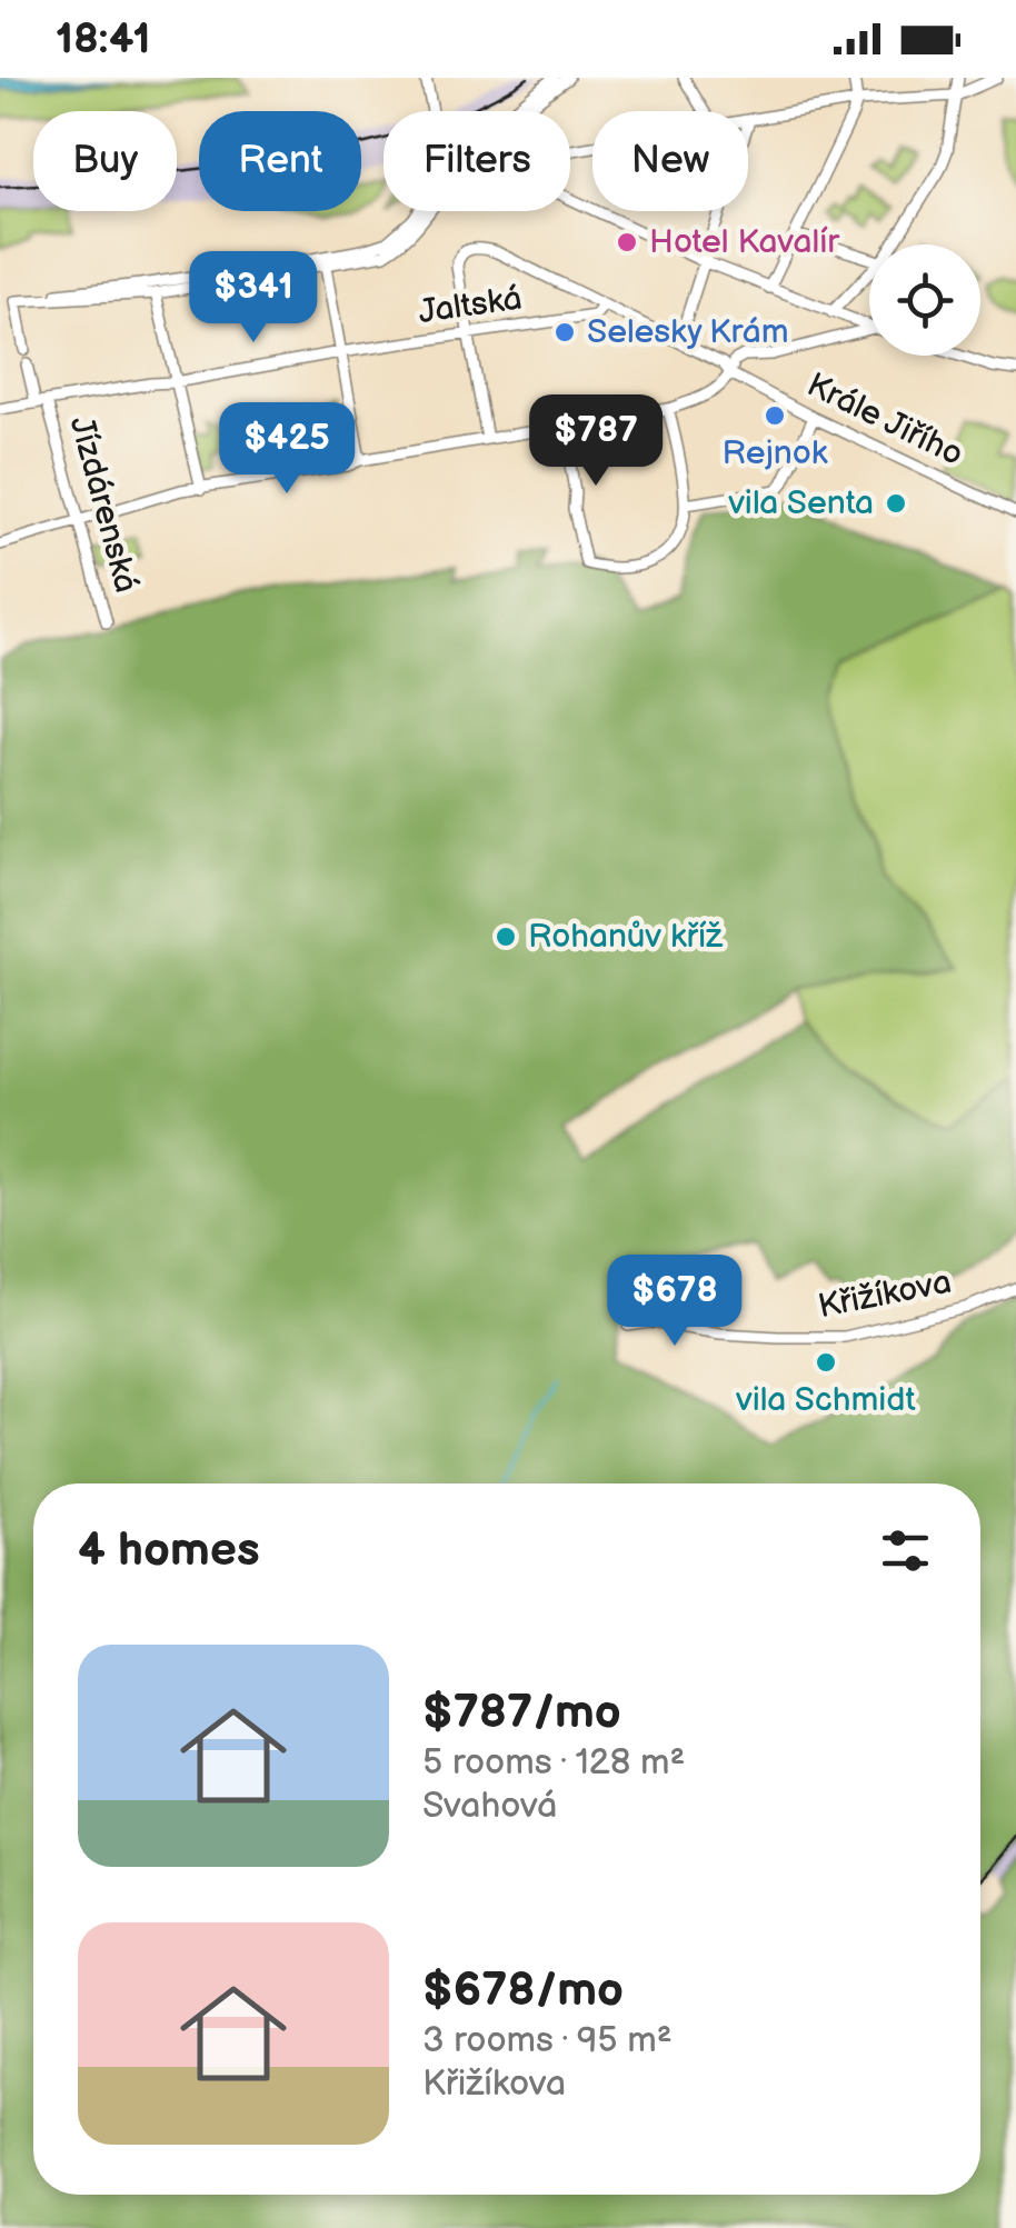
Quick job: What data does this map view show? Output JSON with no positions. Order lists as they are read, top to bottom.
{
  "streets": {
    "street": [
      "Jaltská",
      "Krále Jiřího",
      "Jízdárenská",
      "Křižíkova"
    ]
  },
  "crossings": [
    ["Jaltská", "Krále Jiřího"],
    ["Jaltská", "Jízdárenská"]
  ],
  "places": [
    "Hotel Kavalír",
    "Selesky Krám",
    "Rejnok",
    "vila Senta",
    "Rohanův kříž",
    "vila Schmidt"
  ],
  "page": {
    "status": "18:41",
    "chip": [
      "Buy",
      "Rent",
      "Filters",
      "New"
    ],
    "price": [
      "$341",
      "$787",
      "$425",
      "$678"
    ],
    "heading": "4 homes",
    "list": [
      {
        "name": "$787/mo",
        "note": "5 rooms · 128 m² · Svahová"
      },
      {
        "name": "$678/mo",
        "note": "3 rooms · 95 m² · Křižíkova"
      }
    ]
  }
}
